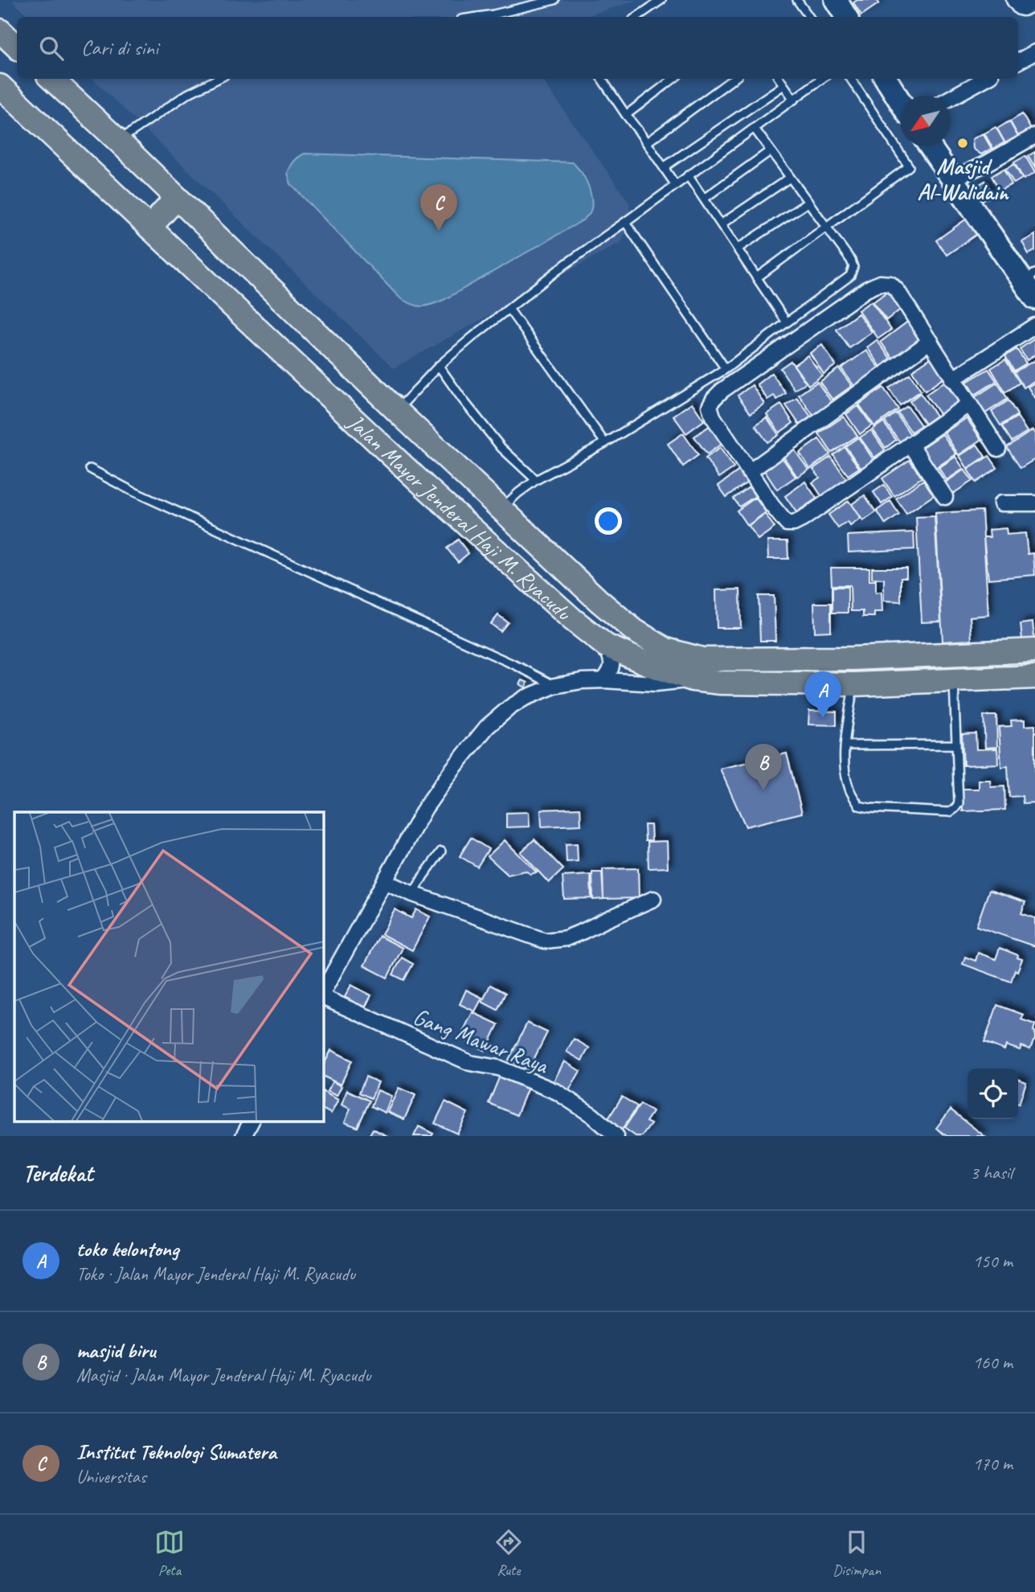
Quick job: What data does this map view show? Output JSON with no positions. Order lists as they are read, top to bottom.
{
  "streets": {
    "main road": ["Jalan Mayor Jenderal Haji M. Ryacudu"],
    "street": ["Gang Mawar Raya"]
  },
  "places": ["Masjid Al-Walidain"],
  "north": "bottom left",
  "page": {
    "search": "Cari di sini",
    "pins": ["C", "A", "B"],
    "heading": ["Terdekat", "3 hasil"],
    "list": [
      {
        "mark": "A",
        "name": "toko kelontong",
        "note": "Toko · Jalan Mayor Jenderal Haji M. Ryacudu",
        "value": "150 m"
      },
      {
        "mark": "B",
        "name": "masjid biru",
        "note": "Masjid · Jalan Mayor Jenderal Haji M. Ryacudu",
        "value": "160 m"
      },
      {
        "mark": "C",
        "name": "Institut Teknologi Sumatera",
        "note": "Universitas",
        "value": "170 m"
      }
    ],
    "nav": ["Peta", "Rute", "Disimpan"]
  }
}
